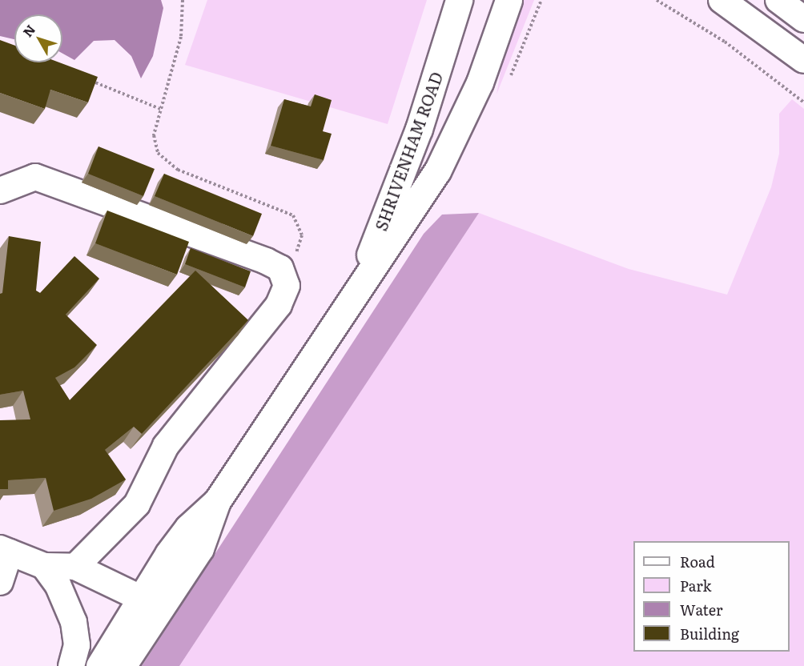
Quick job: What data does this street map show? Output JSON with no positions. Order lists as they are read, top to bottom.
{
  "streets": {
    "highway": ["SHRIVENHAM ROAD"]
  },
  "legend": [
    "Road",
    "Park",
    "Water",
    "Building"
  ],
  "north": "top left"
}
